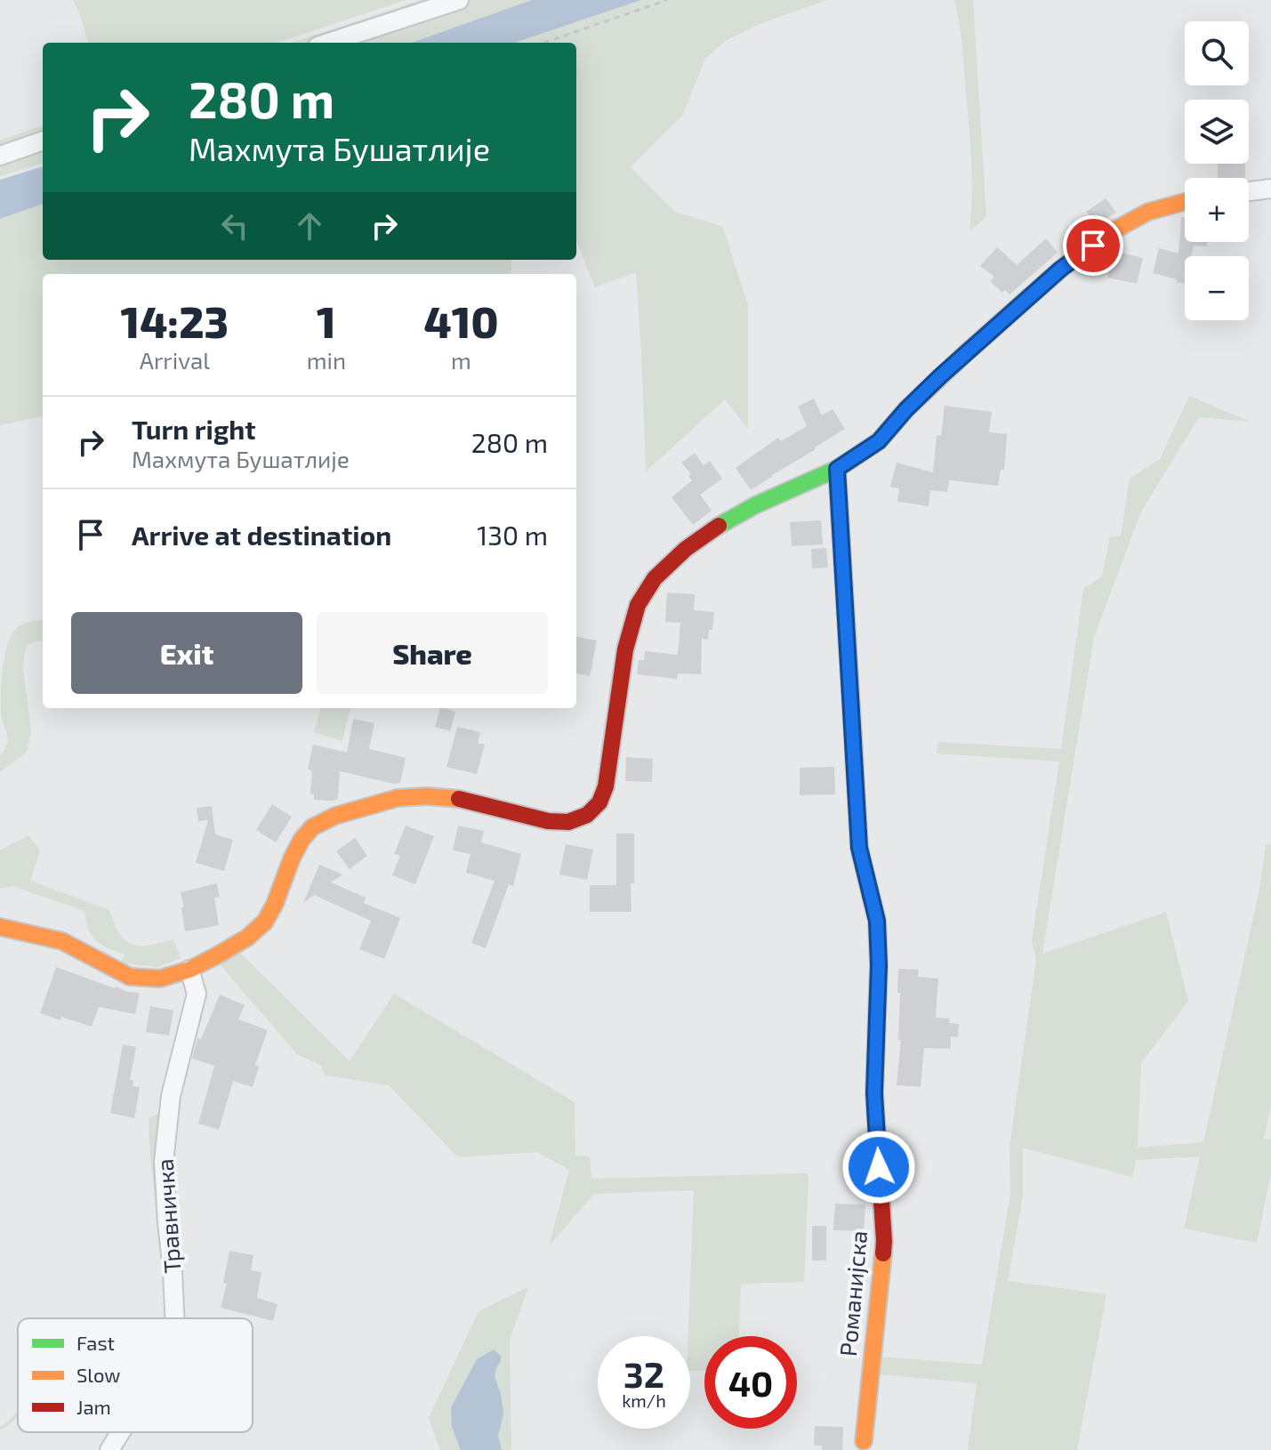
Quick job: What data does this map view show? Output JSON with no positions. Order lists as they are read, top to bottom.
{
  "streets": {
    "street": ["Травничка", "Романијска"]
  },
  "legend": ["Fast", "Slow", "Jam"],
  "page": {
    "map_buttons": ["+", "−"],
    "turn": ["280 m", "Махмута Бушатлије"],
    "eta": [
      "14:23",
      "Arrival",
      "1",
      "min",
      "410",
      "m"
    ],
    "list": [
      {
        "name": "Turn right",
        "note": "Махмута Бушатлије",
        "value": "280 m"
      },
      {
        "name": "Arrive at destination",
        "value": "130 m"
      }
    ],
    "buttons": ["Exit", "Share"],
    "speed": "32 km/h",
    "limit": "40"
  }
}
